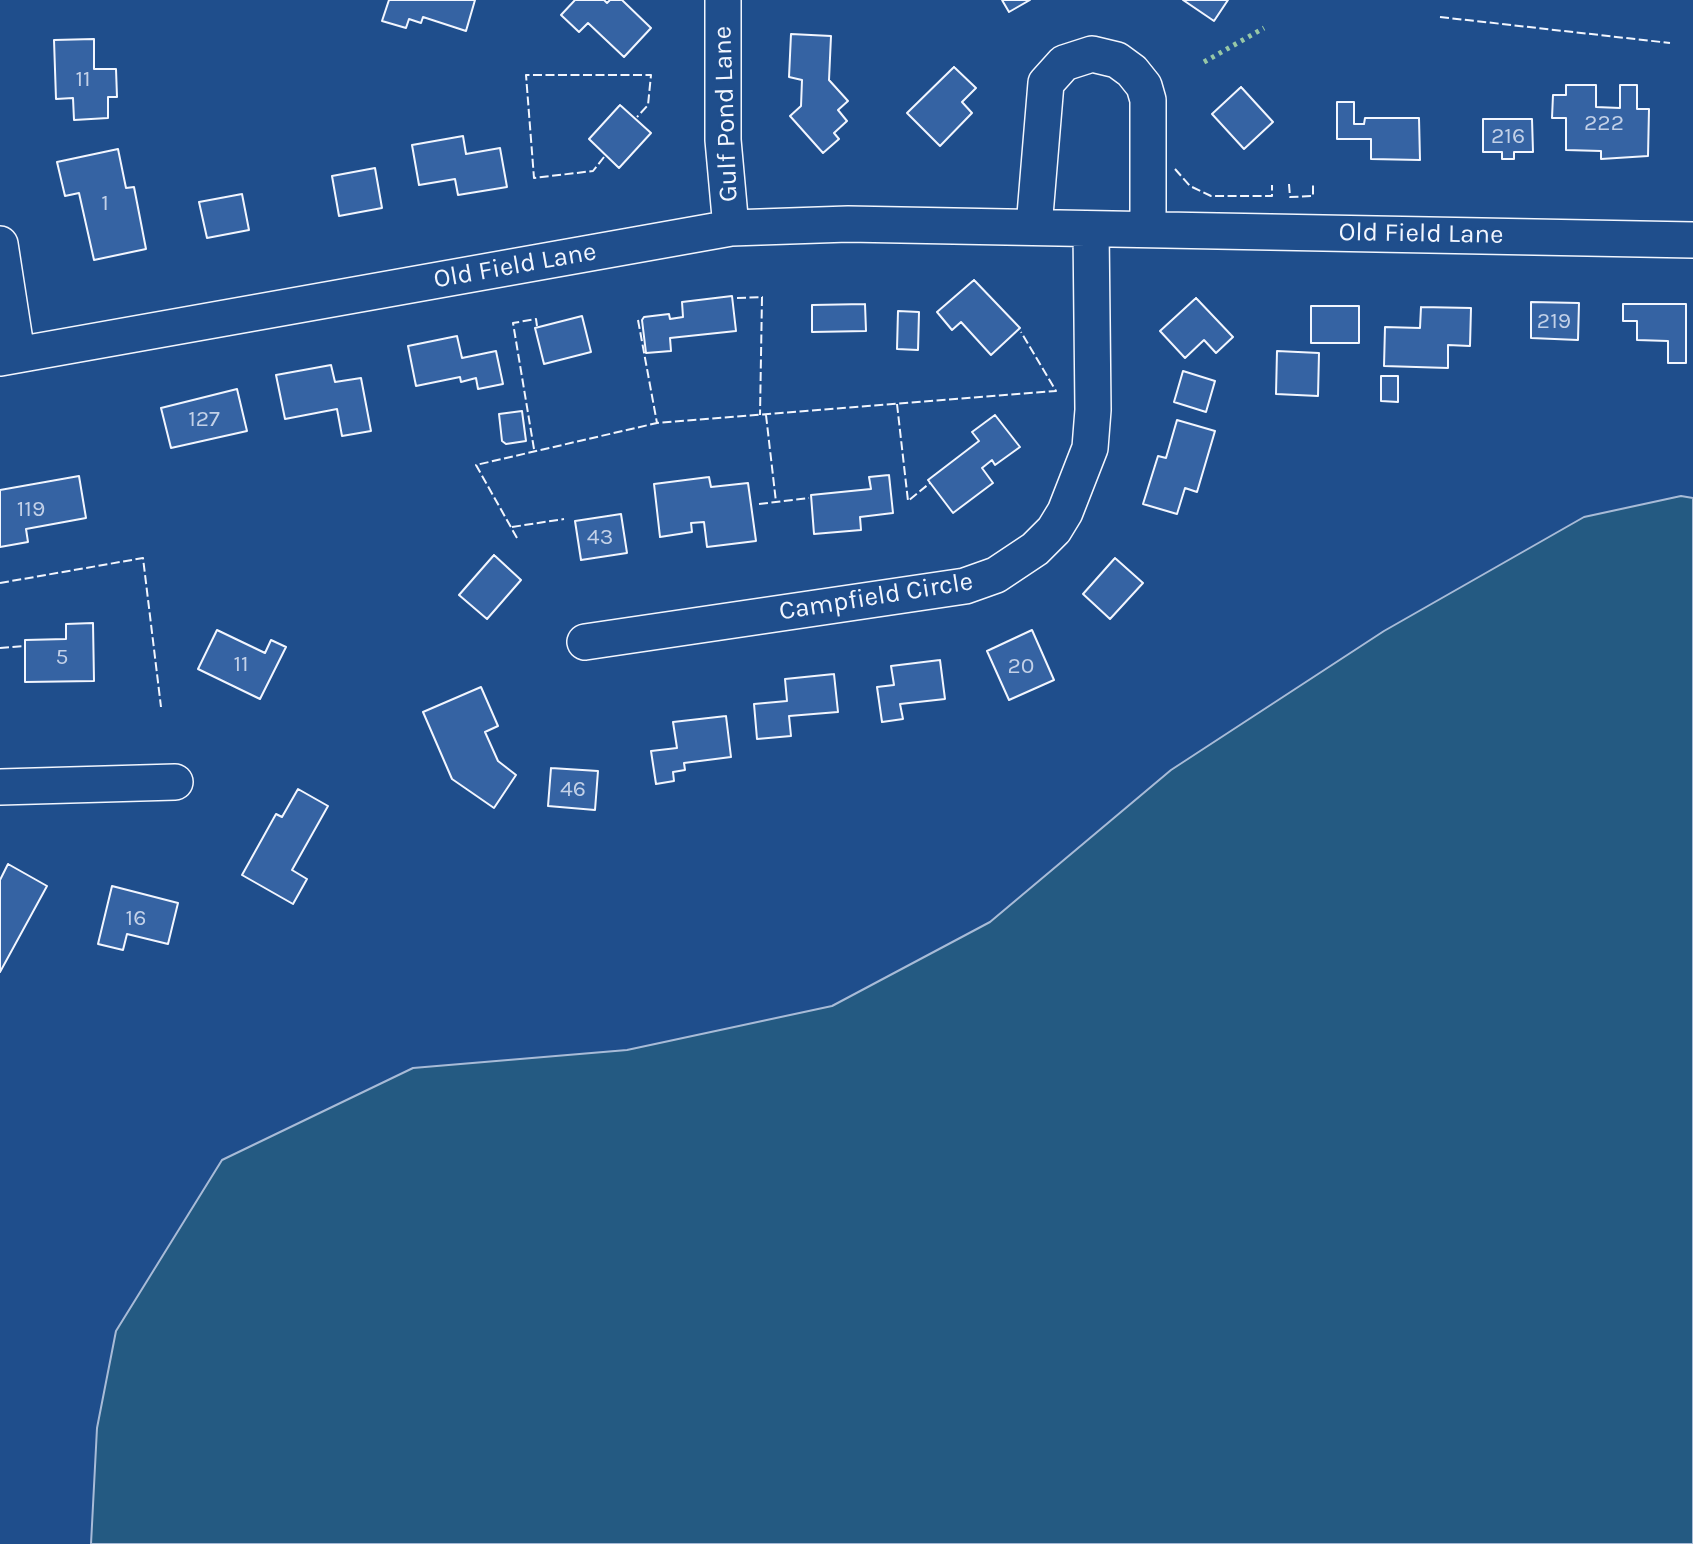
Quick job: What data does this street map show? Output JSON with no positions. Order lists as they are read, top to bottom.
{
  "streets": {
    "street": ["Gulf Pond Lane", "Old Field Lane", "Campfield Circle"]
  },
  "crossings": [
    ["Gulf Pond Lane", "Old Field Lane"],
    ["Old Field Lane", "Campfield Circle"]
  ],
  "house_numbers": [
    "11",
    "222",
    "216",
    "1",
    "219",
    "127",
    "119",
    "43",
    "5",
    "11",
    "20",
    "46",
    "16"
  ]
}
